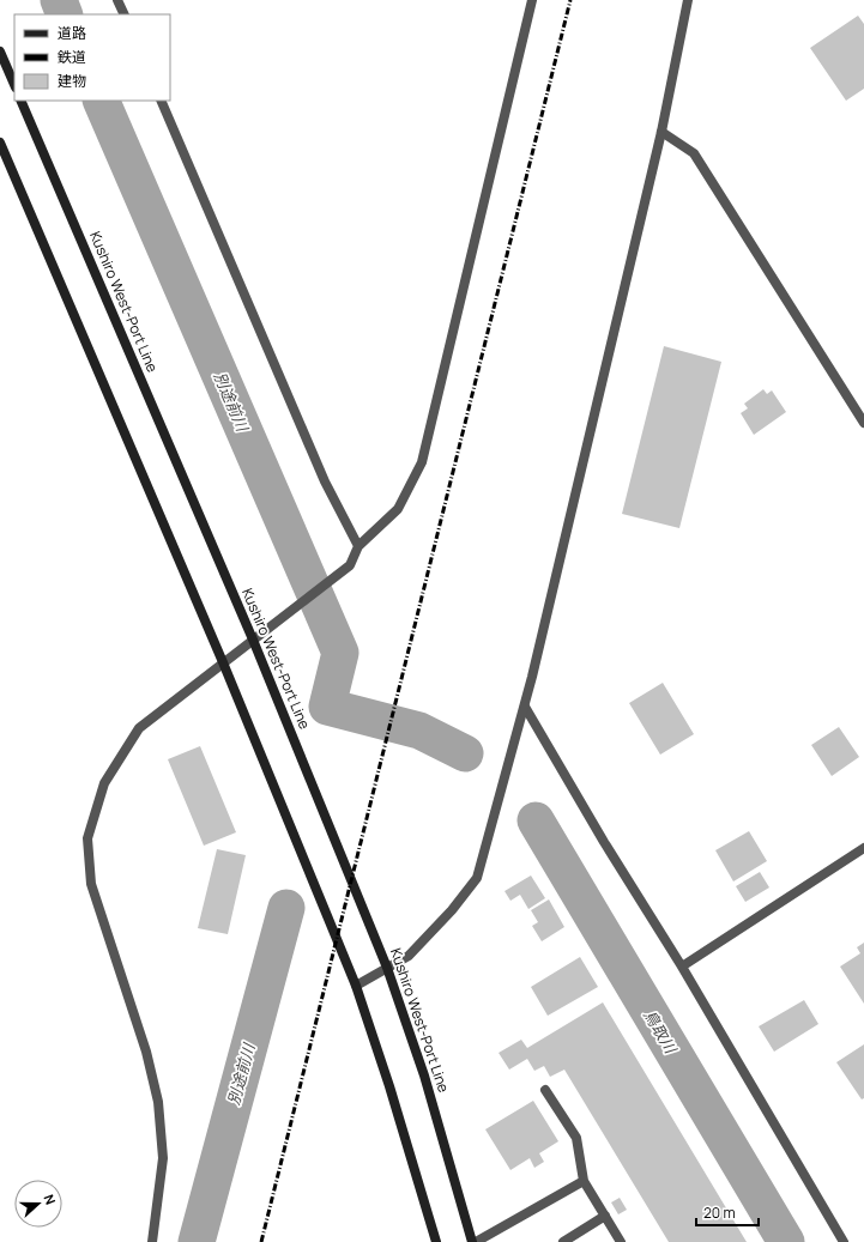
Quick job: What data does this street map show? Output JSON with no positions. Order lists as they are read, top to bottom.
{
  "streets": {
    "main road": ["Kushiro West-Port Line"]
  },
  "water": ["別途前川", "鳥取川"],
  "legend": ["道路", "鉄道", "建物"],
  "scale_bar": "20 m",
  "north": "right"
}
